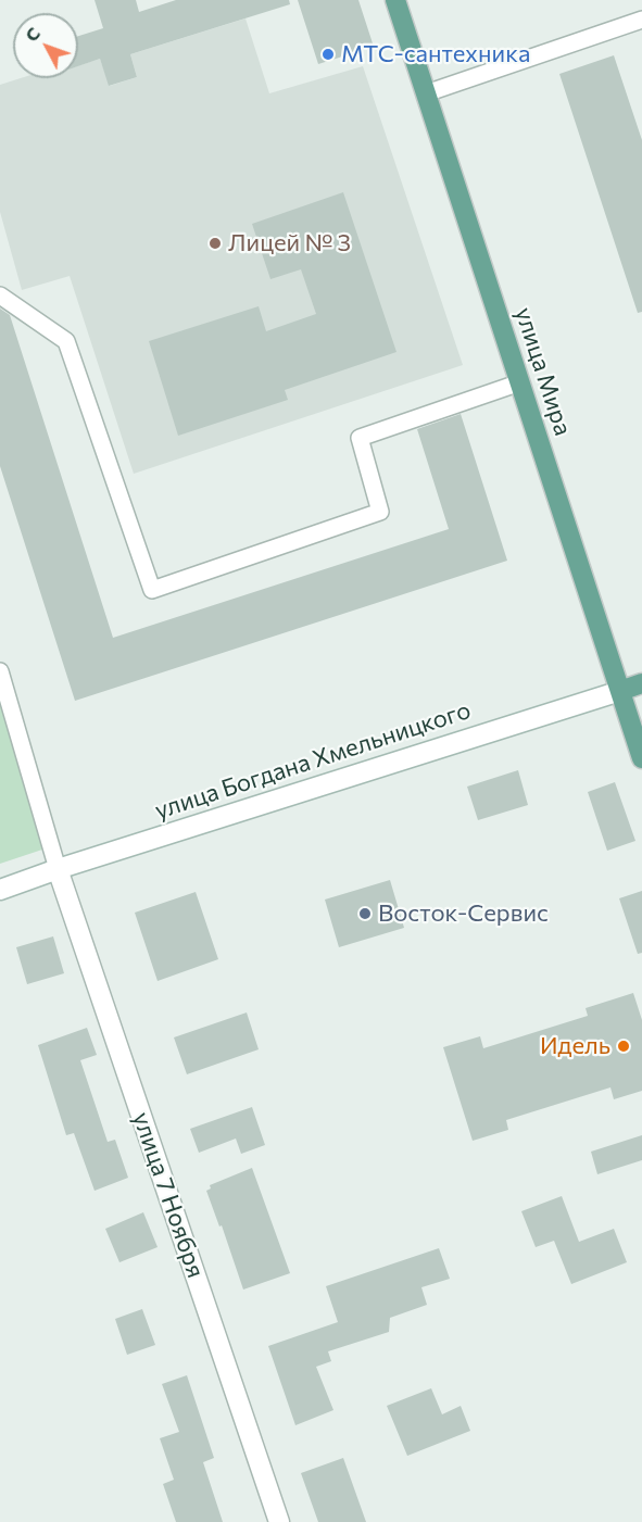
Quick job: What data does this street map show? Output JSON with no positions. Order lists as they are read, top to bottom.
{
  "streets": {
    "main road": ["улица Мира", "улица Богдана Хмельницкого"],
    "street": ["улица 7 Ноября"]
  },
  "crossings": [
    ["улица Мира", "улица Богдана Хмельницкого"],
    ["улица Богдана Хмельницкого", "улица 7 Ноября"]
  ],
  "places": [
    "МТС-сантехника",
    "Лицей № 3",
    "Восток-Сервис",
    "Идель"
  ],
  "north": "top left"
}
